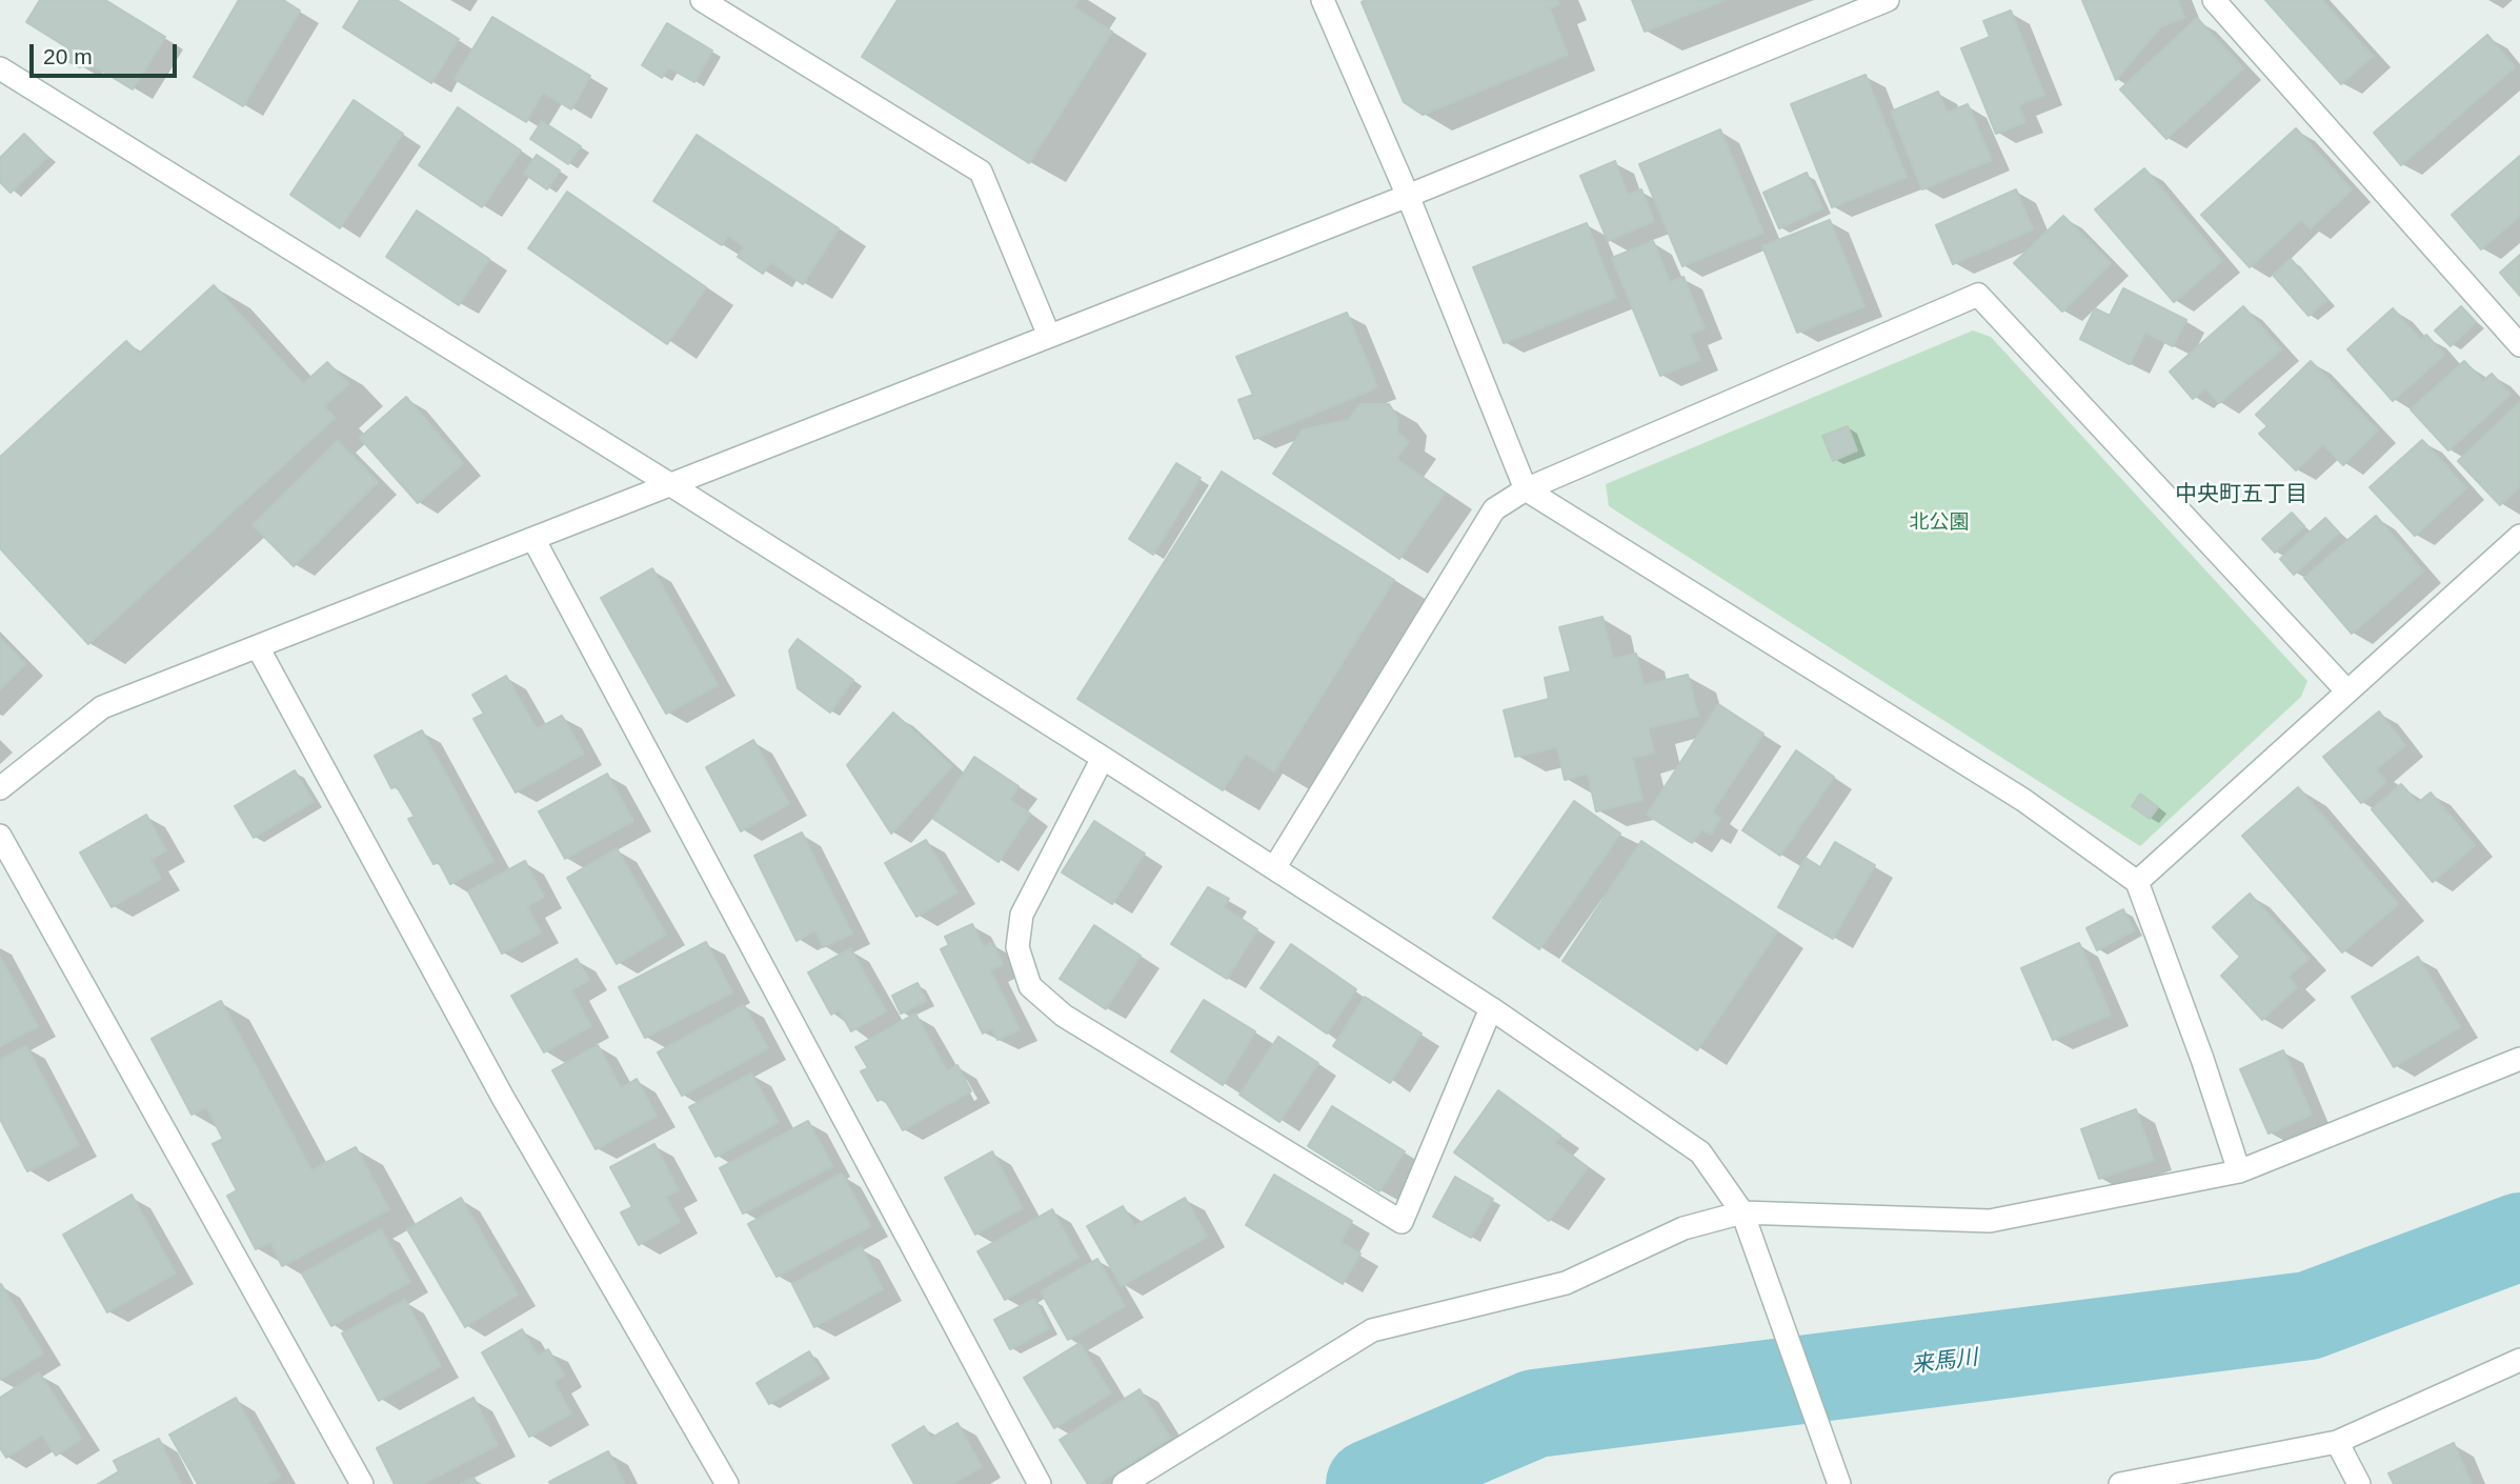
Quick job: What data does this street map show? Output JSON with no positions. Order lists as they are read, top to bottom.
{
  "districts": ["中央町五丁目"],
  "water": ["来馬川"],
  "parks": ["北公園"],
  "scale_bar": "20 m"
}
